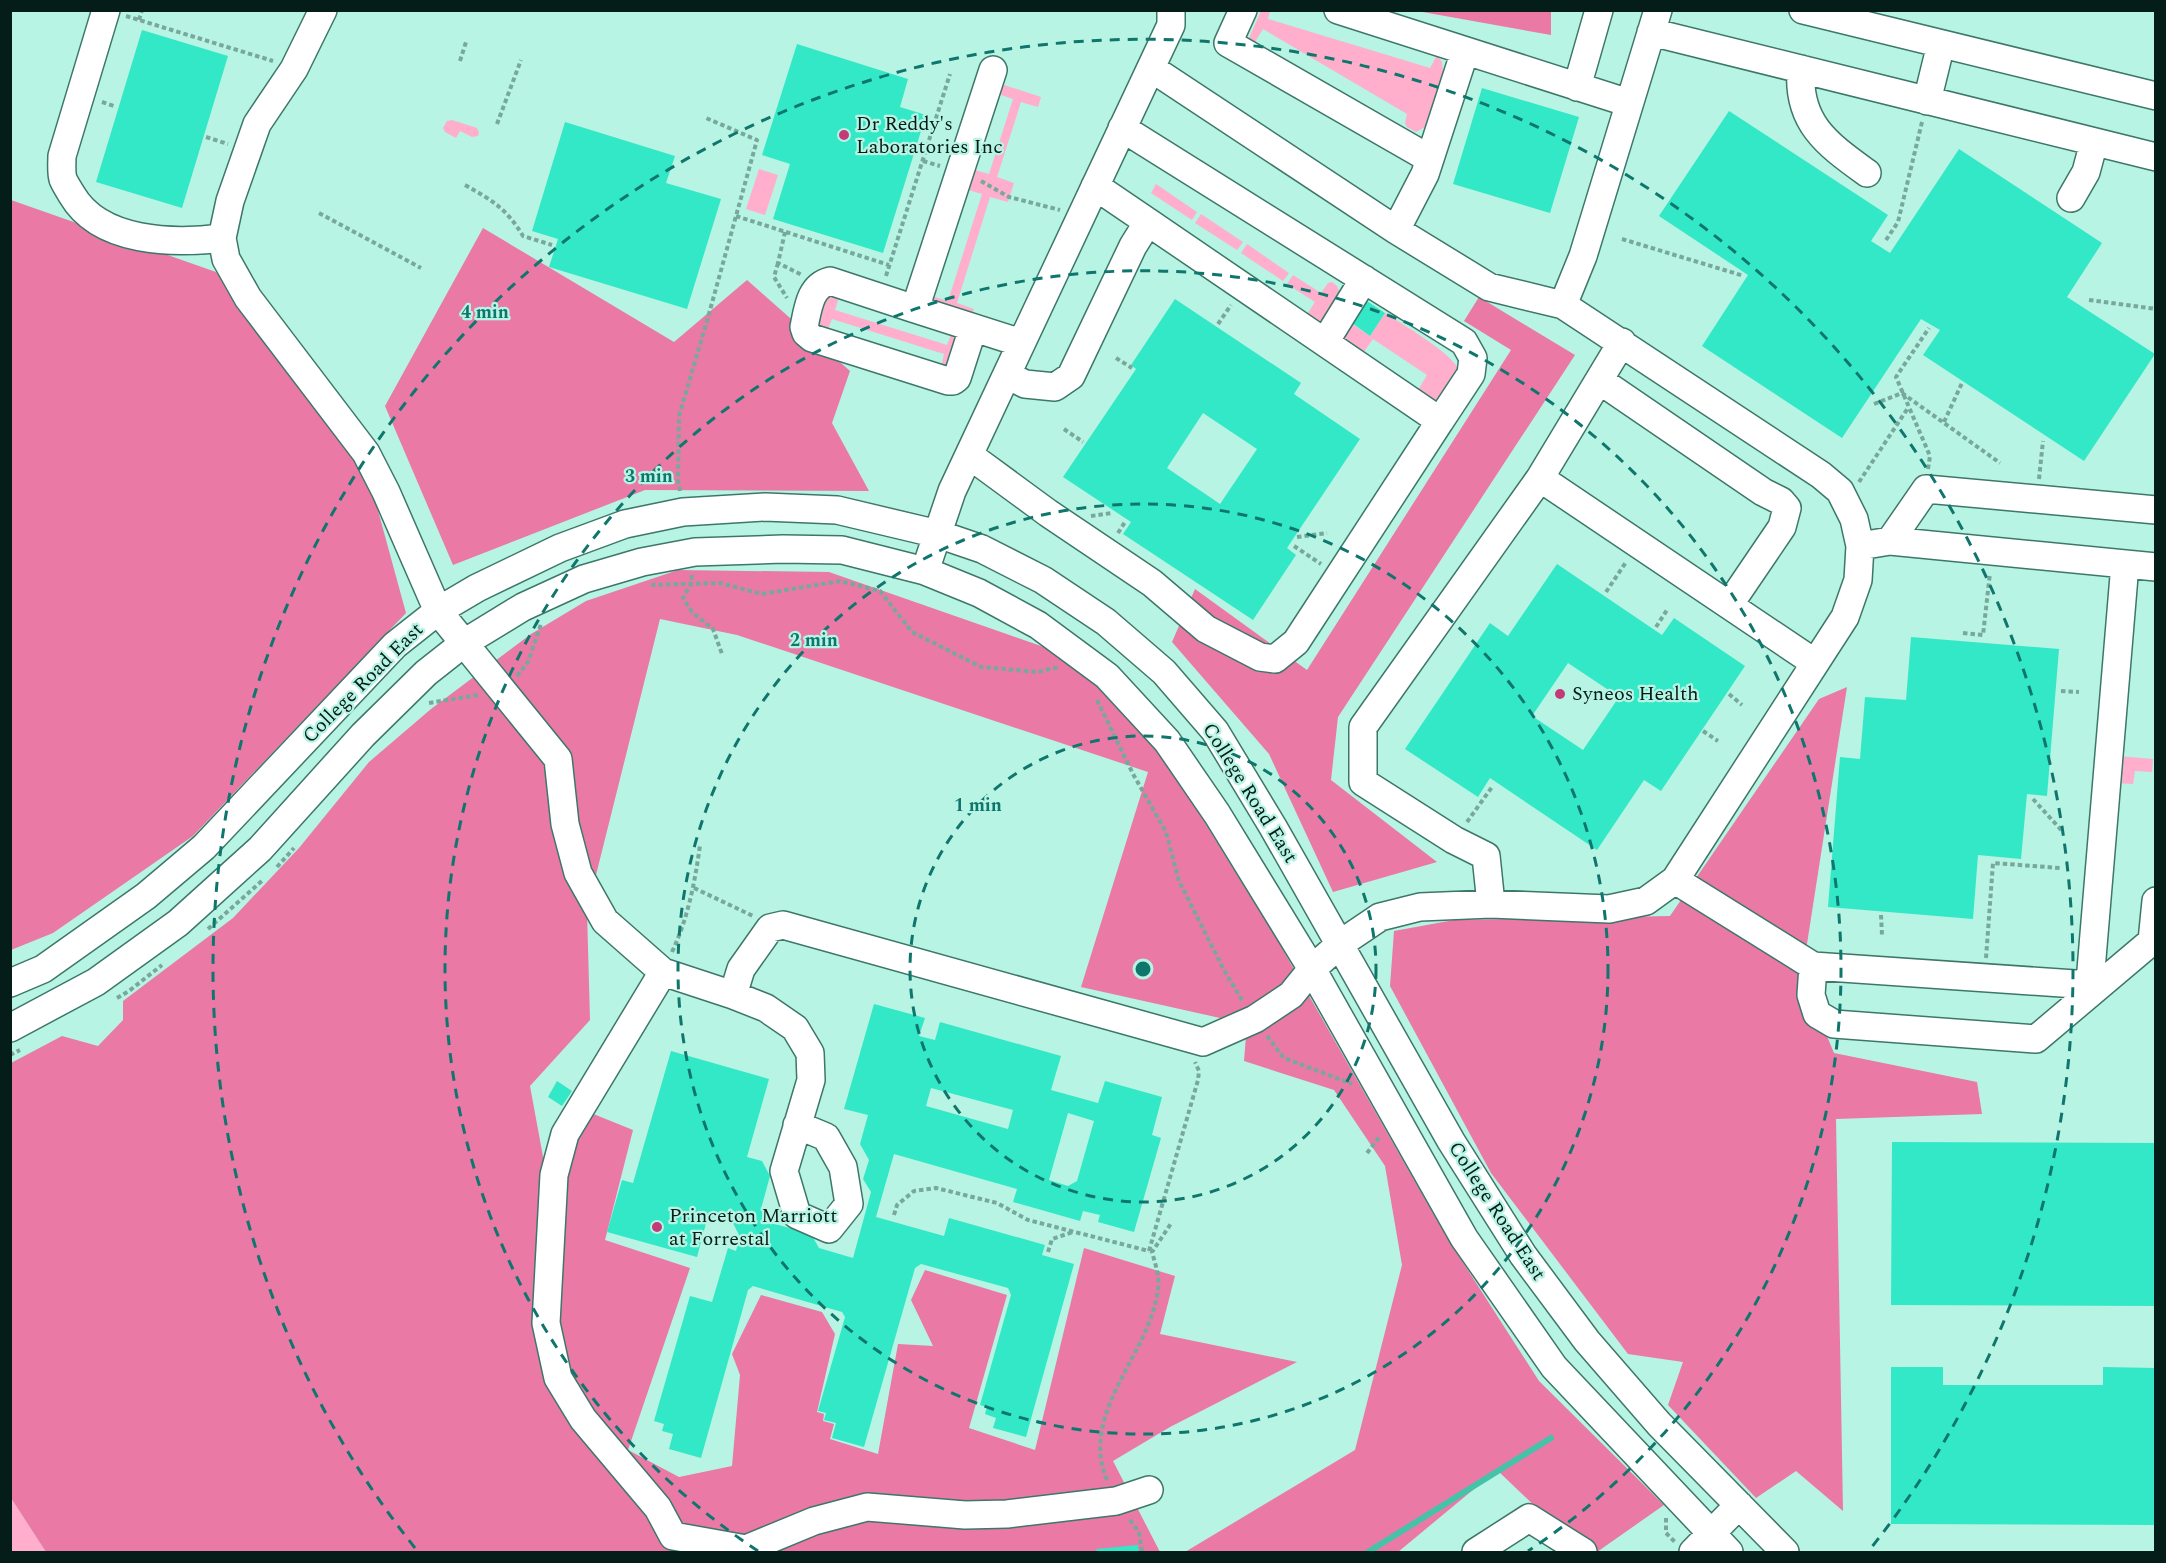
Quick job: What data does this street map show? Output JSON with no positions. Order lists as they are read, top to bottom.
{
  "streets": {
    "street": ["College Road East"]
  },
  "places": ["Dr Reddy's Laboratories Inc", "Syneos Health", "Princeton Marriott at Forrestal"],
  "rings": [
    "4 min",
    "3 min",
    "2 min",
    "1 min"
  ]
}
